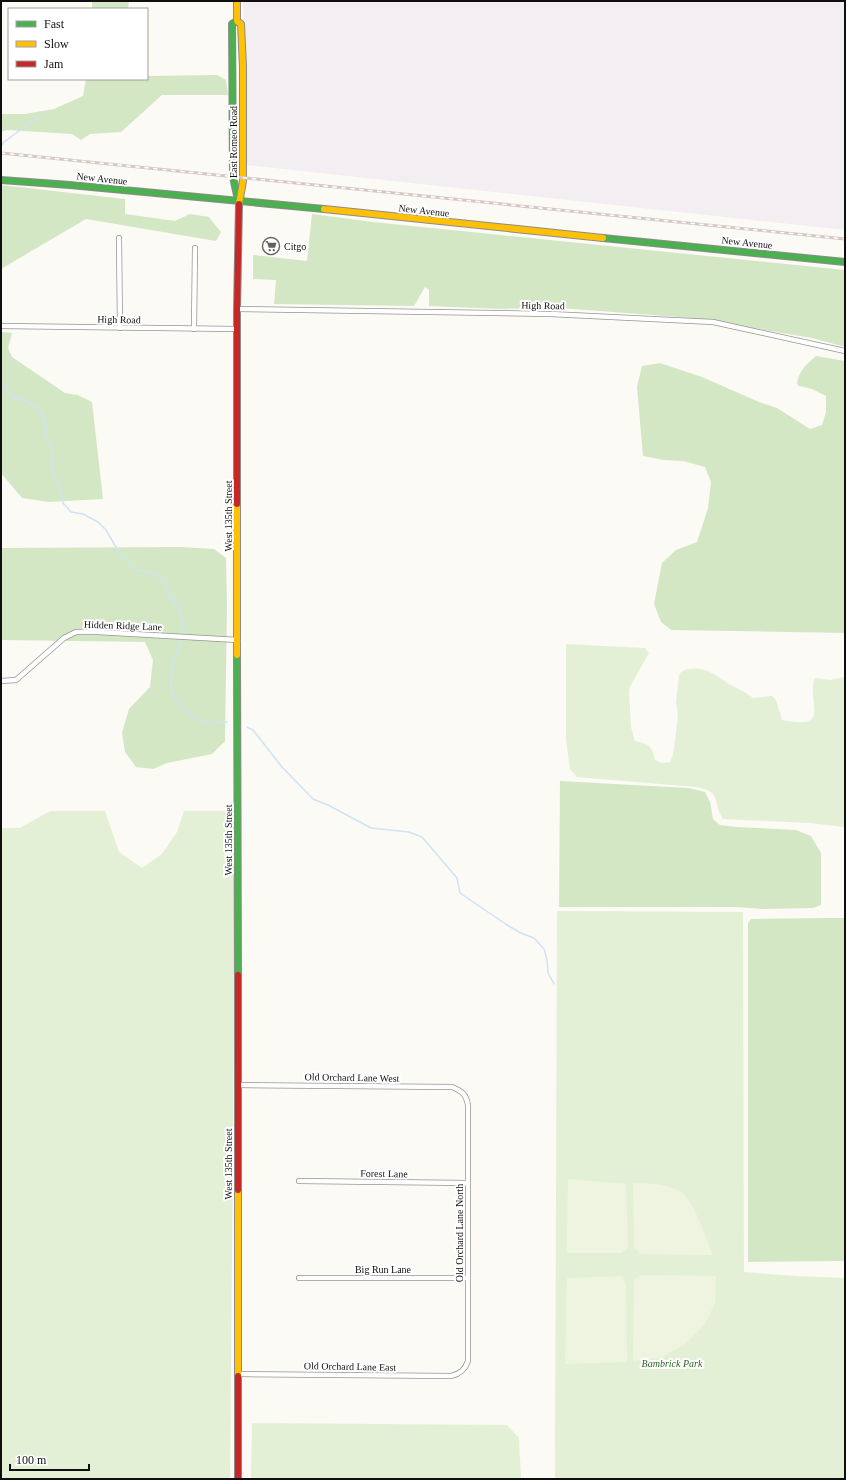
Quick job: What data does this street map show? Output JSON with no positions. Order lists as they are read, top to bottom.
{
  "streets": {
    "street": [
      "East Romeo Road",
      "New Avenue",
      "High Road",
      "West 135th Street",
      "Hidden Ridge Lane",
      "Old Orchard Lane West",
      "Forest Lane",
      "Old Orchard Lane North",
      "Big Run Lane",
      "Old Orchard Lane East"
    ]
  },
  "crossings": [
    ["East Romeo Road", "New Avenue"],
    ["East Romeo Road", "West 135th Street"],
    ["New Avenue", "West 135th Street"],
    ["High Road", "West 135th Street"],
    ["West 135th Street", "Hidden Ridge Lane"],
    ["West 135th Street", "Old Orchard Lane West"],
    ["West 135th Street", "Old Orchard Lane East"],
    ["Old Orchard Lane West", "Old Orchard Lane North"],
    ["Forest Lane", "Old Orchard Lane North"],
    ["Old Orchard Lane North", "Big Run Lane"],
    ["Old Orchard Lane North", "Old Orchard Lane East"]
  ],
  "parks": ["Bambrick Park"],
  "places": {
    "supermarket": ["Citgo"]
  },
  "legend": ["Fast", "Slow", "Jam"],
  "scale_bar": "100 m"
}
